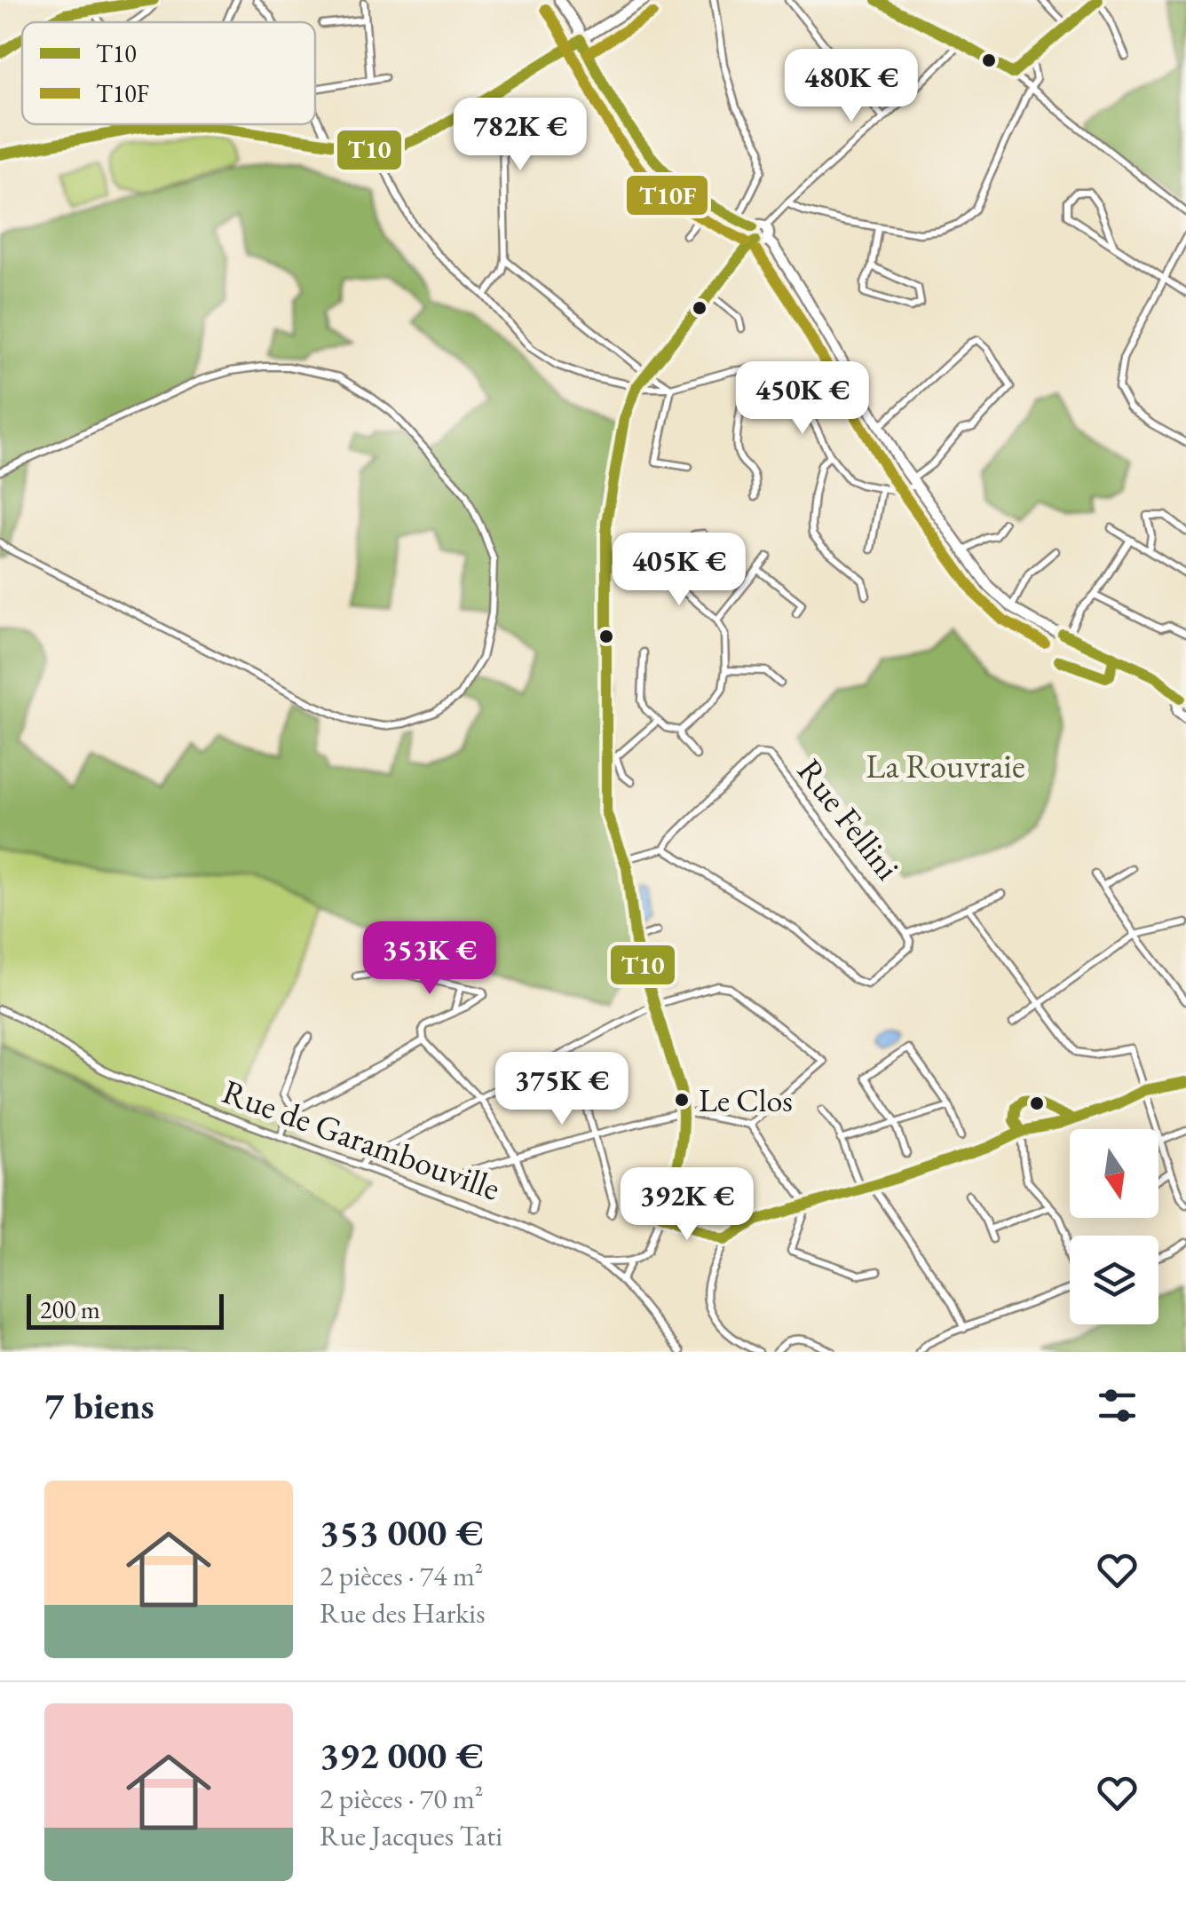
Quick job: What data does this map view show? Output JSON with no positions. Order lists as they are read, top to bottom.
{
  "streets": {
    "street": ["Rue Fellini", "Rue de Garambouville"]
  },
  "parks": ["La Rouvraie"],
  "places": ["Le Clos"],
  "lines": ["transit line T10", "transit line T10F"],
  "legend": ["T10", "T10F"],
  "scale_bar": "200 m",
  "north": "bottom",
  "page": {
    "price": [
      "480K €",
      "782K €",
      "450K €",
      "405K €",
      "353K €",
      "375K €",
      "392K €"
    ],
    "scale": "200 m",
    "heading": "7 biens",
    "list": [
      {
        "name": "353 000 €",
        "note": "2 pièces · 74 m² · Rue des Harkis"
      },
      {
        "name": "392 000 €",
        "note": "2 pièces · 70 m² · Rue Jacques Tati"
      }
    ]
  }
}
